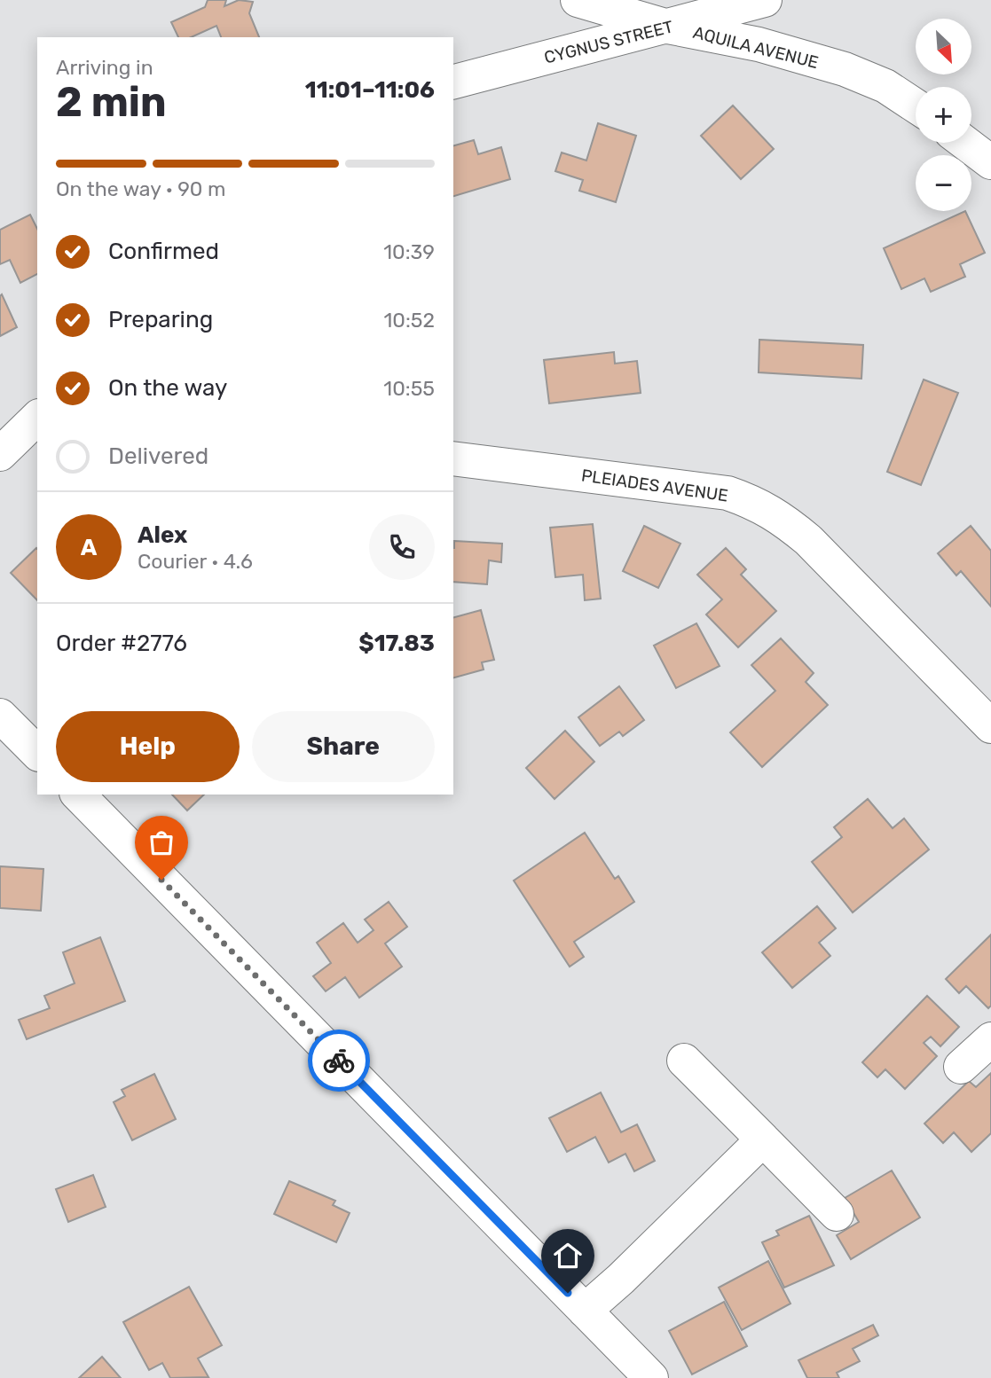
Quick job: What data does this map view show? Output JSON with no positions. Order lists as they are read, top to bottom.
{
  "streets": {
    "street": ["CYGNUS STREET", "AQUILA AVENUE", "PLEIADES AVENUE"]
  },
  "crossings": [
    ["CYGNUS STREET", "AQUILA AVENUE"]
  ],
  "north": "bottom right",
  "page": {
    "map_buttons": ["+", "−"],
    "heading": ["2 min", "Arriving in", "11:01–11:06"],
    "panel": [
      "Alex",
      "Courier · 4.6",
      "Order #2776",
      "$17.83"
    ],
    "bar": "On the way · 90 m",
    "list": [
      ["Confirmed", "10:39"],
      ["Preparing", "10:52"],
      ["On the way", "10:55"],
      "Delivered"
    ],
    "round": "A",
    "buttons": ["Help", "Share"]
  }
}
